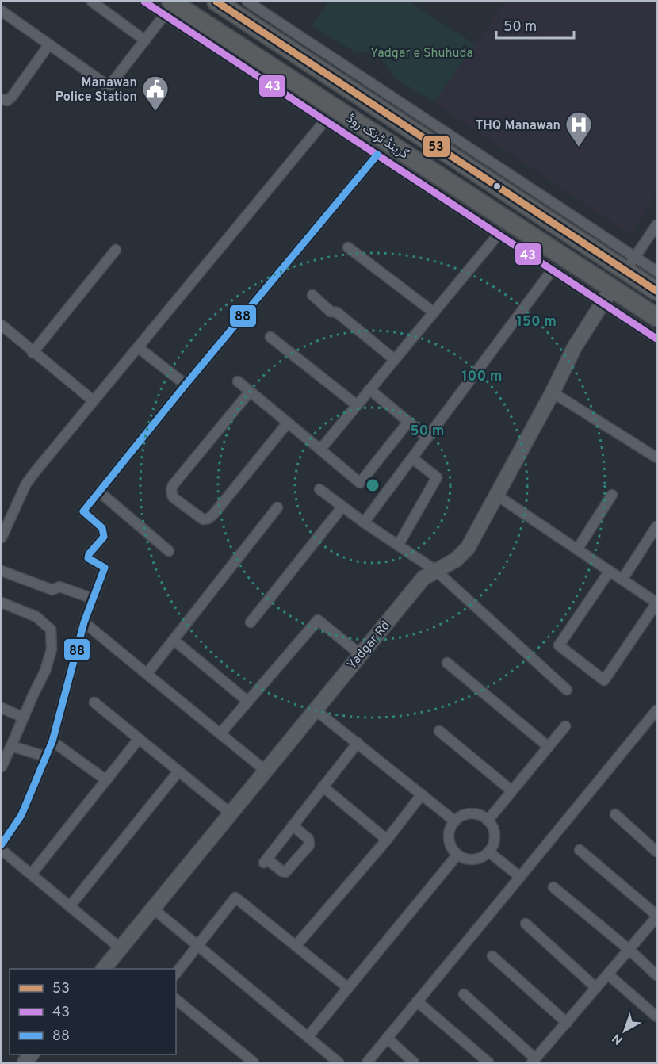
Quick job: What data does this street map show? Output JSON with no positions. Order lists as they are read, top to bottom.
{
  "streets": {
    "highway": ["گرینڈ ٹرنک روڈ"],
    "street": ["Yadgar Rd"]
  },
  "crossings": [
    ["گرینڈ ٹرنک روڈ", "Yadgar Rd"]
  ],
  "parks": ["Yadgar e Shuhuda"],
  "places": {
    "public building": ["Manawan Police Station"],
    "hospital": ["THQ Manawan"]
  },
  "lines": ["transit line 53", "transit line 43", "transit line 88"],
  "legend": ["53", "43", "88"],
  "scale_bar": "50 m",
  "north": "bottom left",
  "rings": ["150 m", "100 m", "50 m"]
}
